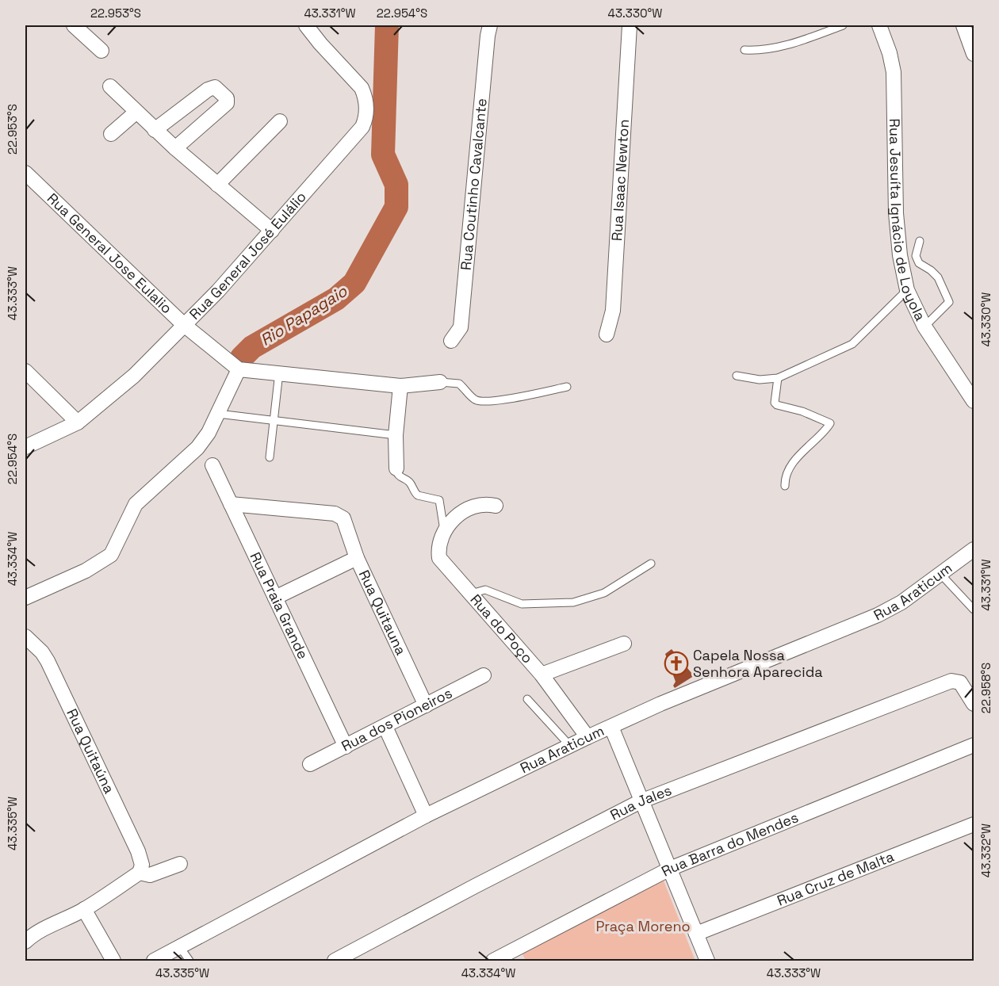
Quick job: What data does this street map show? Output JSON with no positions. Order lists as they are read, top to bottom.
{
  "streets": {
    "street": [
      "Rua Isaac Newton",
      "Rua Coutinho Cavalcante",
      "Rua Jesuíta Ignácio de Loyola",
      "Rua General Jose Eulalio",
      "Rua General José Eulálio",
      "Rua Araticum",
      "Rua Praia Grande",
      "Rua Quitauna",
      "Rua do Poço",
      "Rua dos Pioneiros",
      "Rua Quitaúna",
      "Rua Jales",
      "Rua Barra do Mendes",
      "Rua Cruz de Malta"
    ]
  },
  "crossings": [
    ["Rua General Jose Eulalio", "Rua General José Eulálio"],
    ["Rua Araticum", "Rua do Poço"],
    ["Rua Praia Grande", "Rua Quitauna"],
    ["Rua Praia Grande", "Rua dos Pioneiros"],
    ["Rua Quitauna", "Rua dos Pioneiros"]
  ],
  "water": ["Rio Papagaio"],
  "parks": ["Praça Moreno"],
  "places": {
    "church": ["Capela Nossa Senhora Aparecida"]
  },
  "coordinates": [
    "22.953°S",
    "43.331°W",
    "22.954°S",
    "43.330°W",
    "43.333°W",
    "43.334°W",
    "22.958°S",
    "43.335°W",
    "43.332°W"
  ]
}
